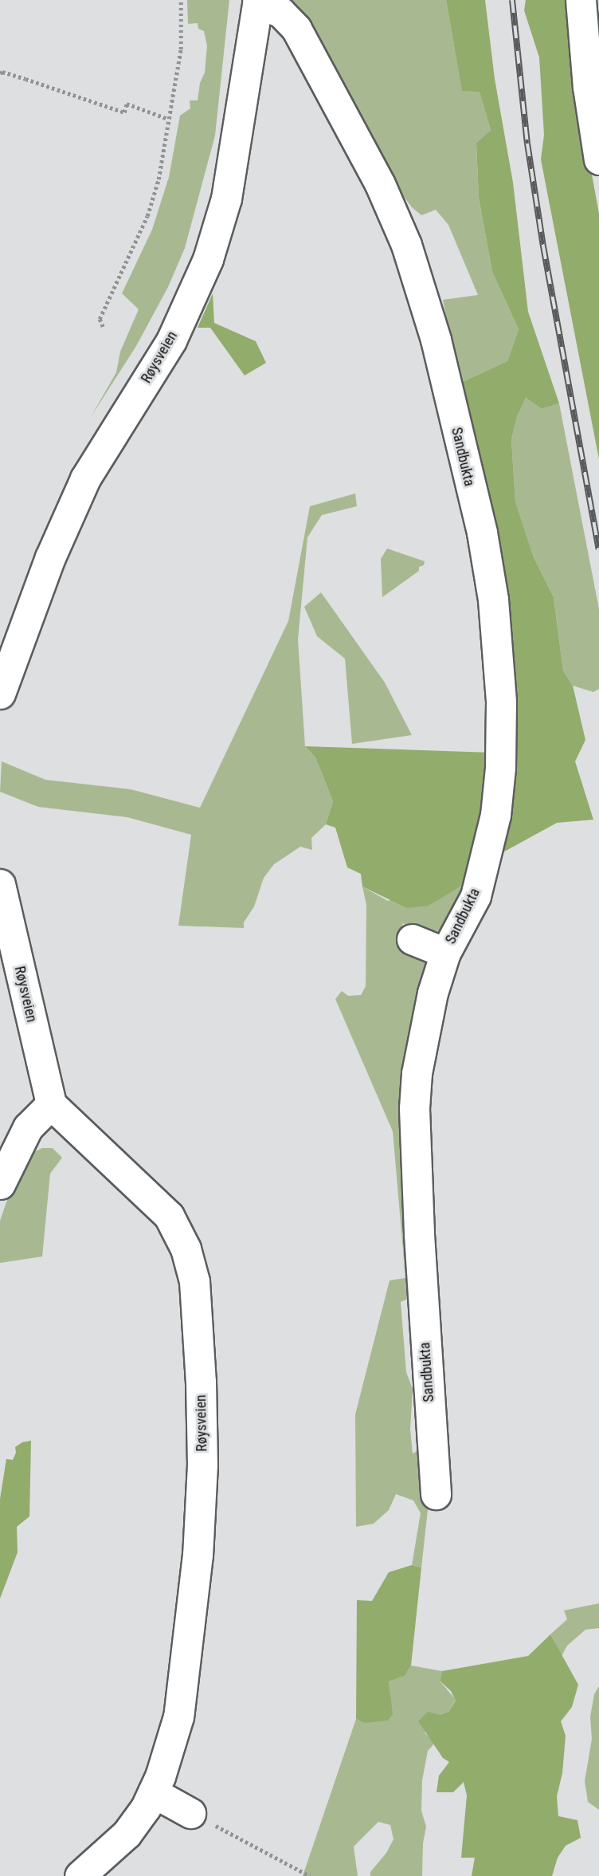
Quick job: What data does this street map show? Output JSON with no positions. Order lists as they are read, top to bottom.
{
  "streets": {
    "street": ["Røysveien", "Sandbukta"]
  },
  "crossings": [
    ["Røysveien", "Sandbukta"]
  ]
}
